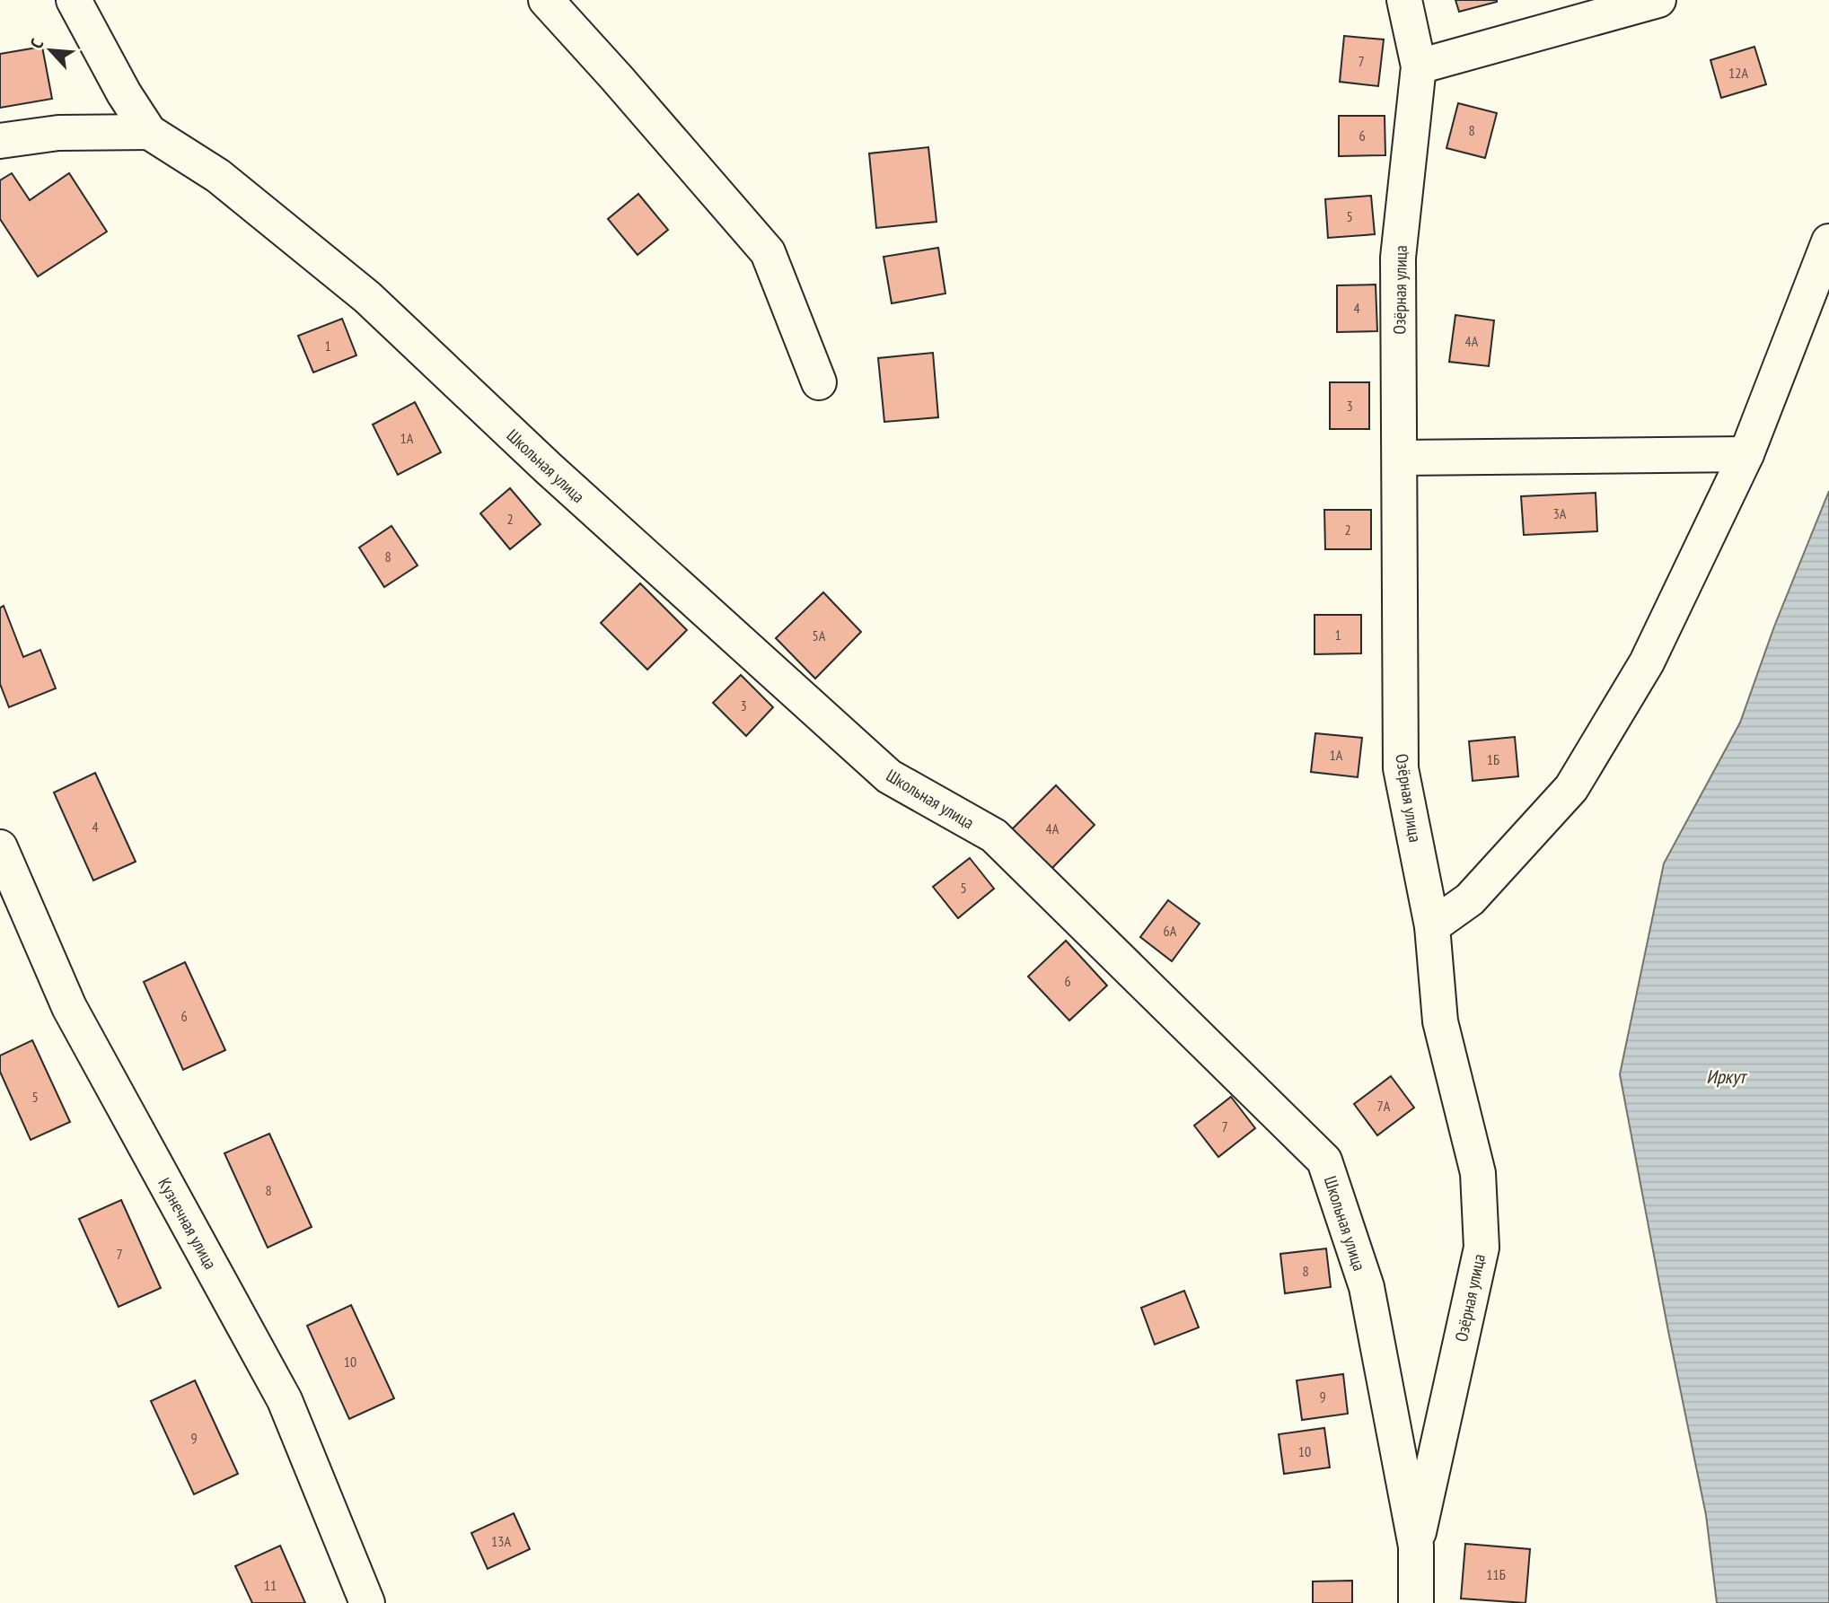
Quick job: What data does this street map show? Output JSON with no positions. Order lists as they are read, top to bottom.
{
  "streets": {
    "street": ["Озёрная улица", "Школьная улица", "Кузнечная улица"]
  },
  "crossings": [
    ["Озёрная улица", "Школьная улица"]
  ],
  "water": ["Иркут"],
  "house_numbers": [
    "7",
    "12А",
    "8",
    "6",
    "5",
    "4",
    "4А",
    "1",
    "3",
    "1А",
    "3А",
    "2",
    "2",
    "8",
    "1",
    "5А",
    "3",
    "1А",
    "1Б",
    "4",
    "4А",
    "5",
    "6А",
    "6",
    "6",
    "5",
    "7А",
    "7",
    "8",
    "7",
    "8",
    "10",
    "9",
    "9",
    "10",
    "13А",
    "11Б",
    "11"
  ],
  "north": "top left"
}
